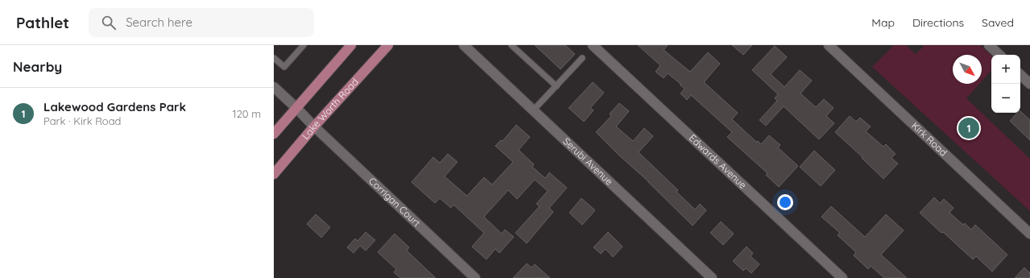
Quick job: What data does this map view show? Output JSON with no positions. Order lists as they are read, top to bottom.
{
  "streets": {
    "main road": ["Lake Worth Road"],
    "street": [
      "Kirk Road",
      "Serubi Avenue",
      "Edwards Avenue",
      "Corrigan Court"
    ]
  },
  "crossings": [
    ["Lake Worth Road", "Corrigan Court"]
  ],
  "north": "bottom right",
  "page": {
    "header": "Pathlet",
    "search": "Search here",
    "nav": ["Map", "Directions", "Saved"],
    "heading": "Nearby",
    "map_buttons": ["+", "−"],
    "list": [
      {
        "mark": "1",
        "name": "Lakewood Gardens Park",
        "note": "Park · Kirk Road",
        "value": "120 m"
      }
    ],
    "pins": "1"
  }
}
